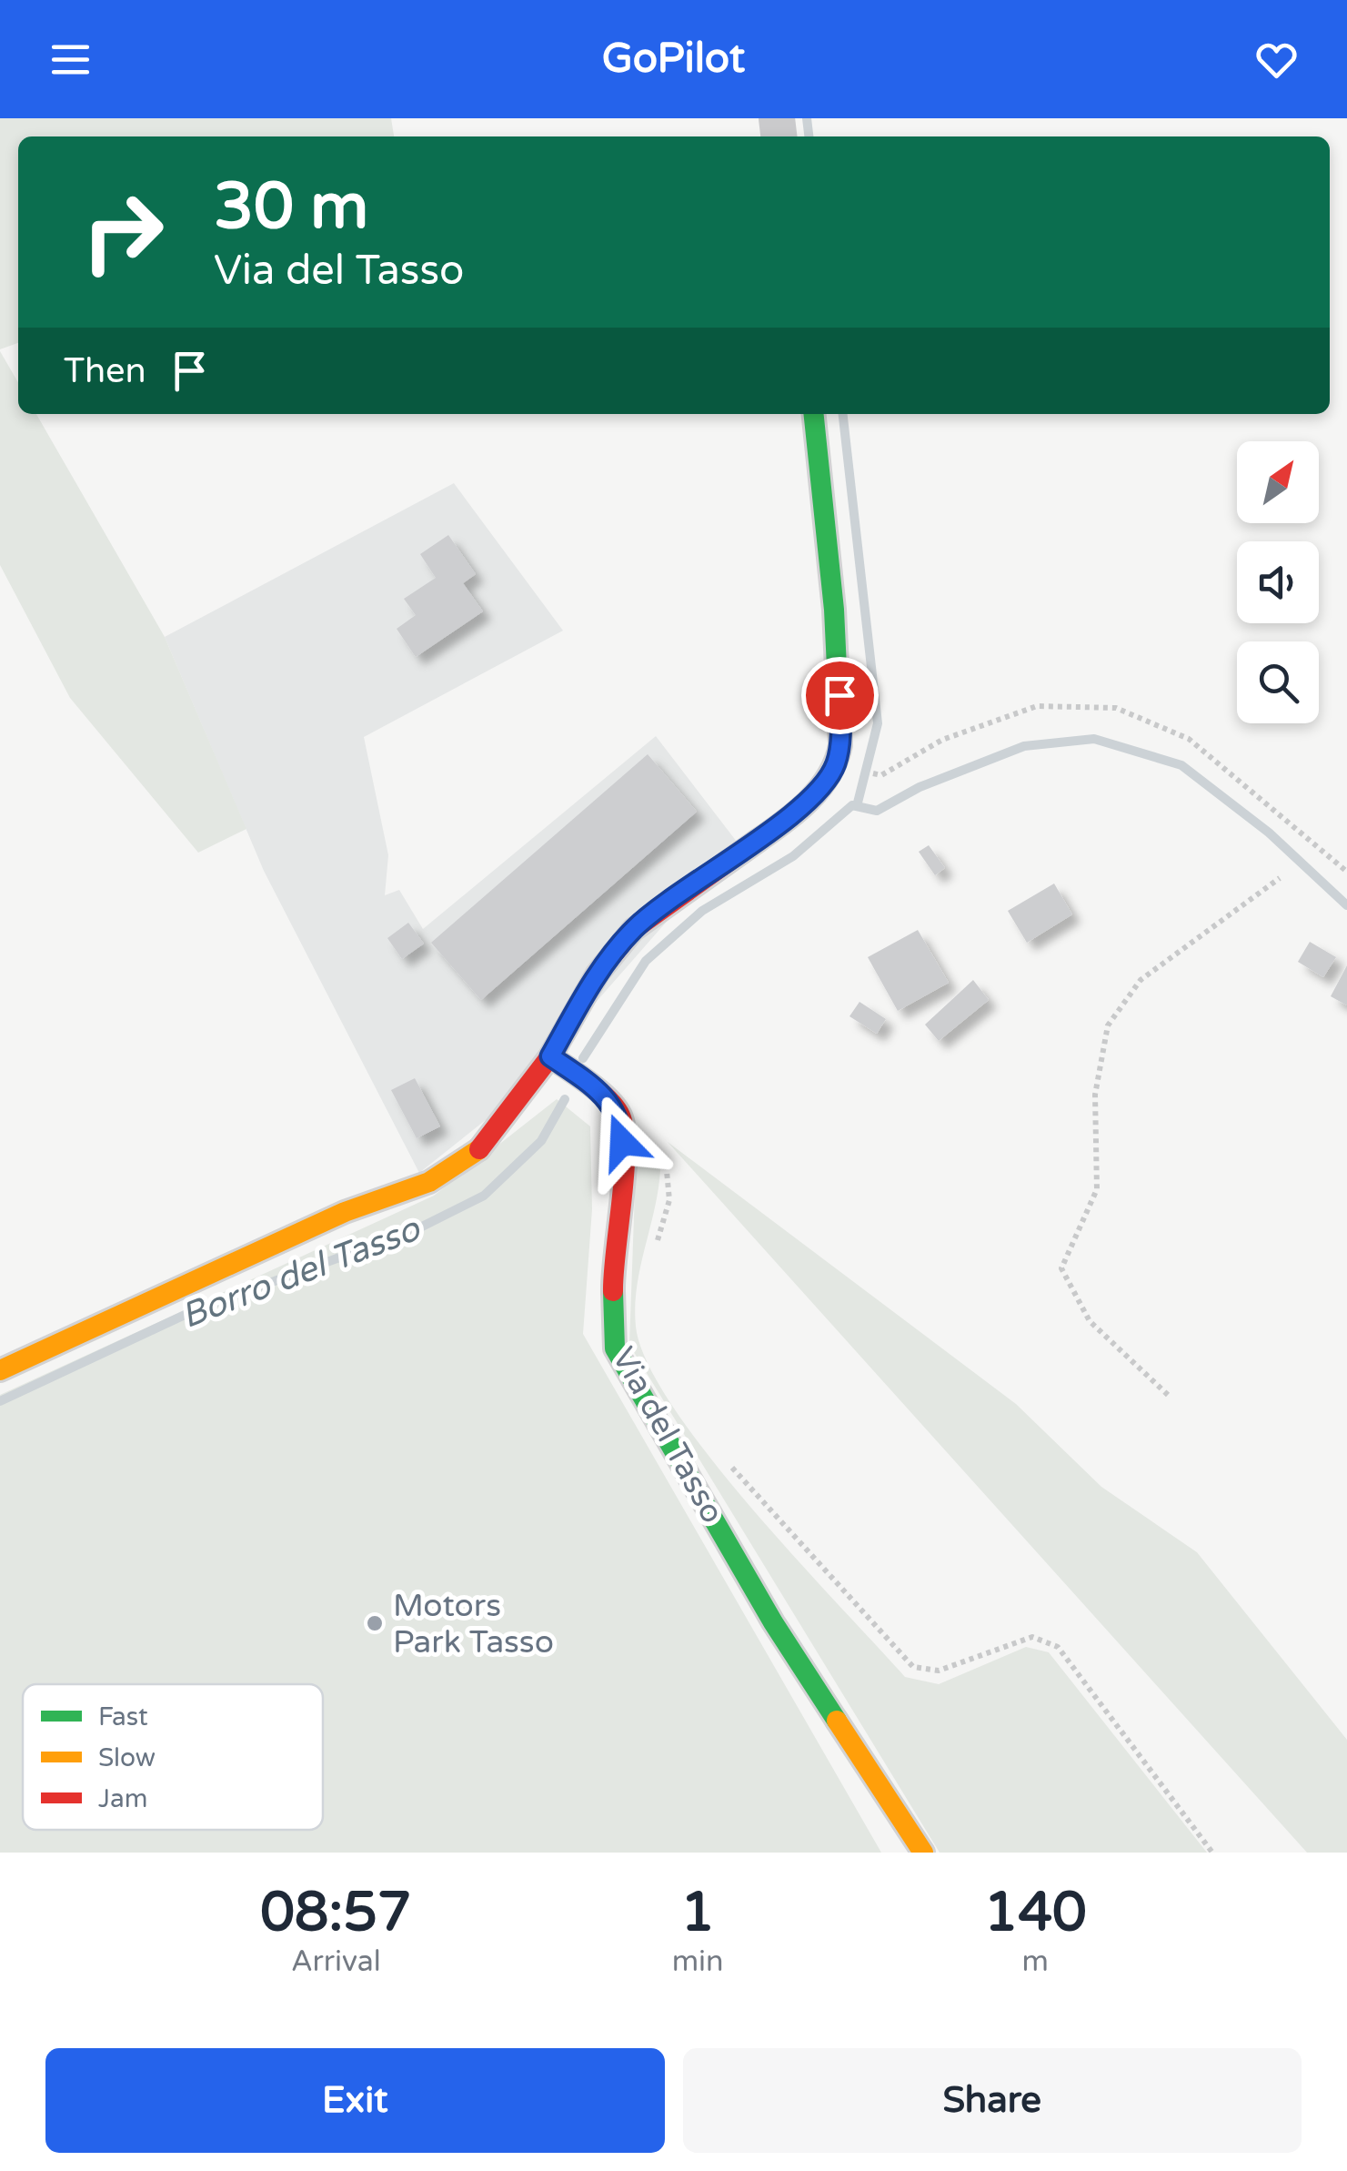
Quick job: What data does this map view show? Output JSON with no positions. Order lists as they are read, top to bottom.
{
  "streets": {
    "street": ["Via del Tasso"]
  },
  "water": ["Borro del Tasso"],
  "places": ["Motors Park Tasso"],
  "legend": ["Fast", "Slow", "Jam"],
  "north": "top right",
  "page": {
    "header": "GoPilot",
    "turn": ["30 m", "Via del Tasso"],
    "then": "Then",
    "eta": [
      "08:57",
      "Arrival",
      "1",
      "min",
      "140",
      "m"
    ],
    "buttons": ["Exit", "Share"]
  }
}
